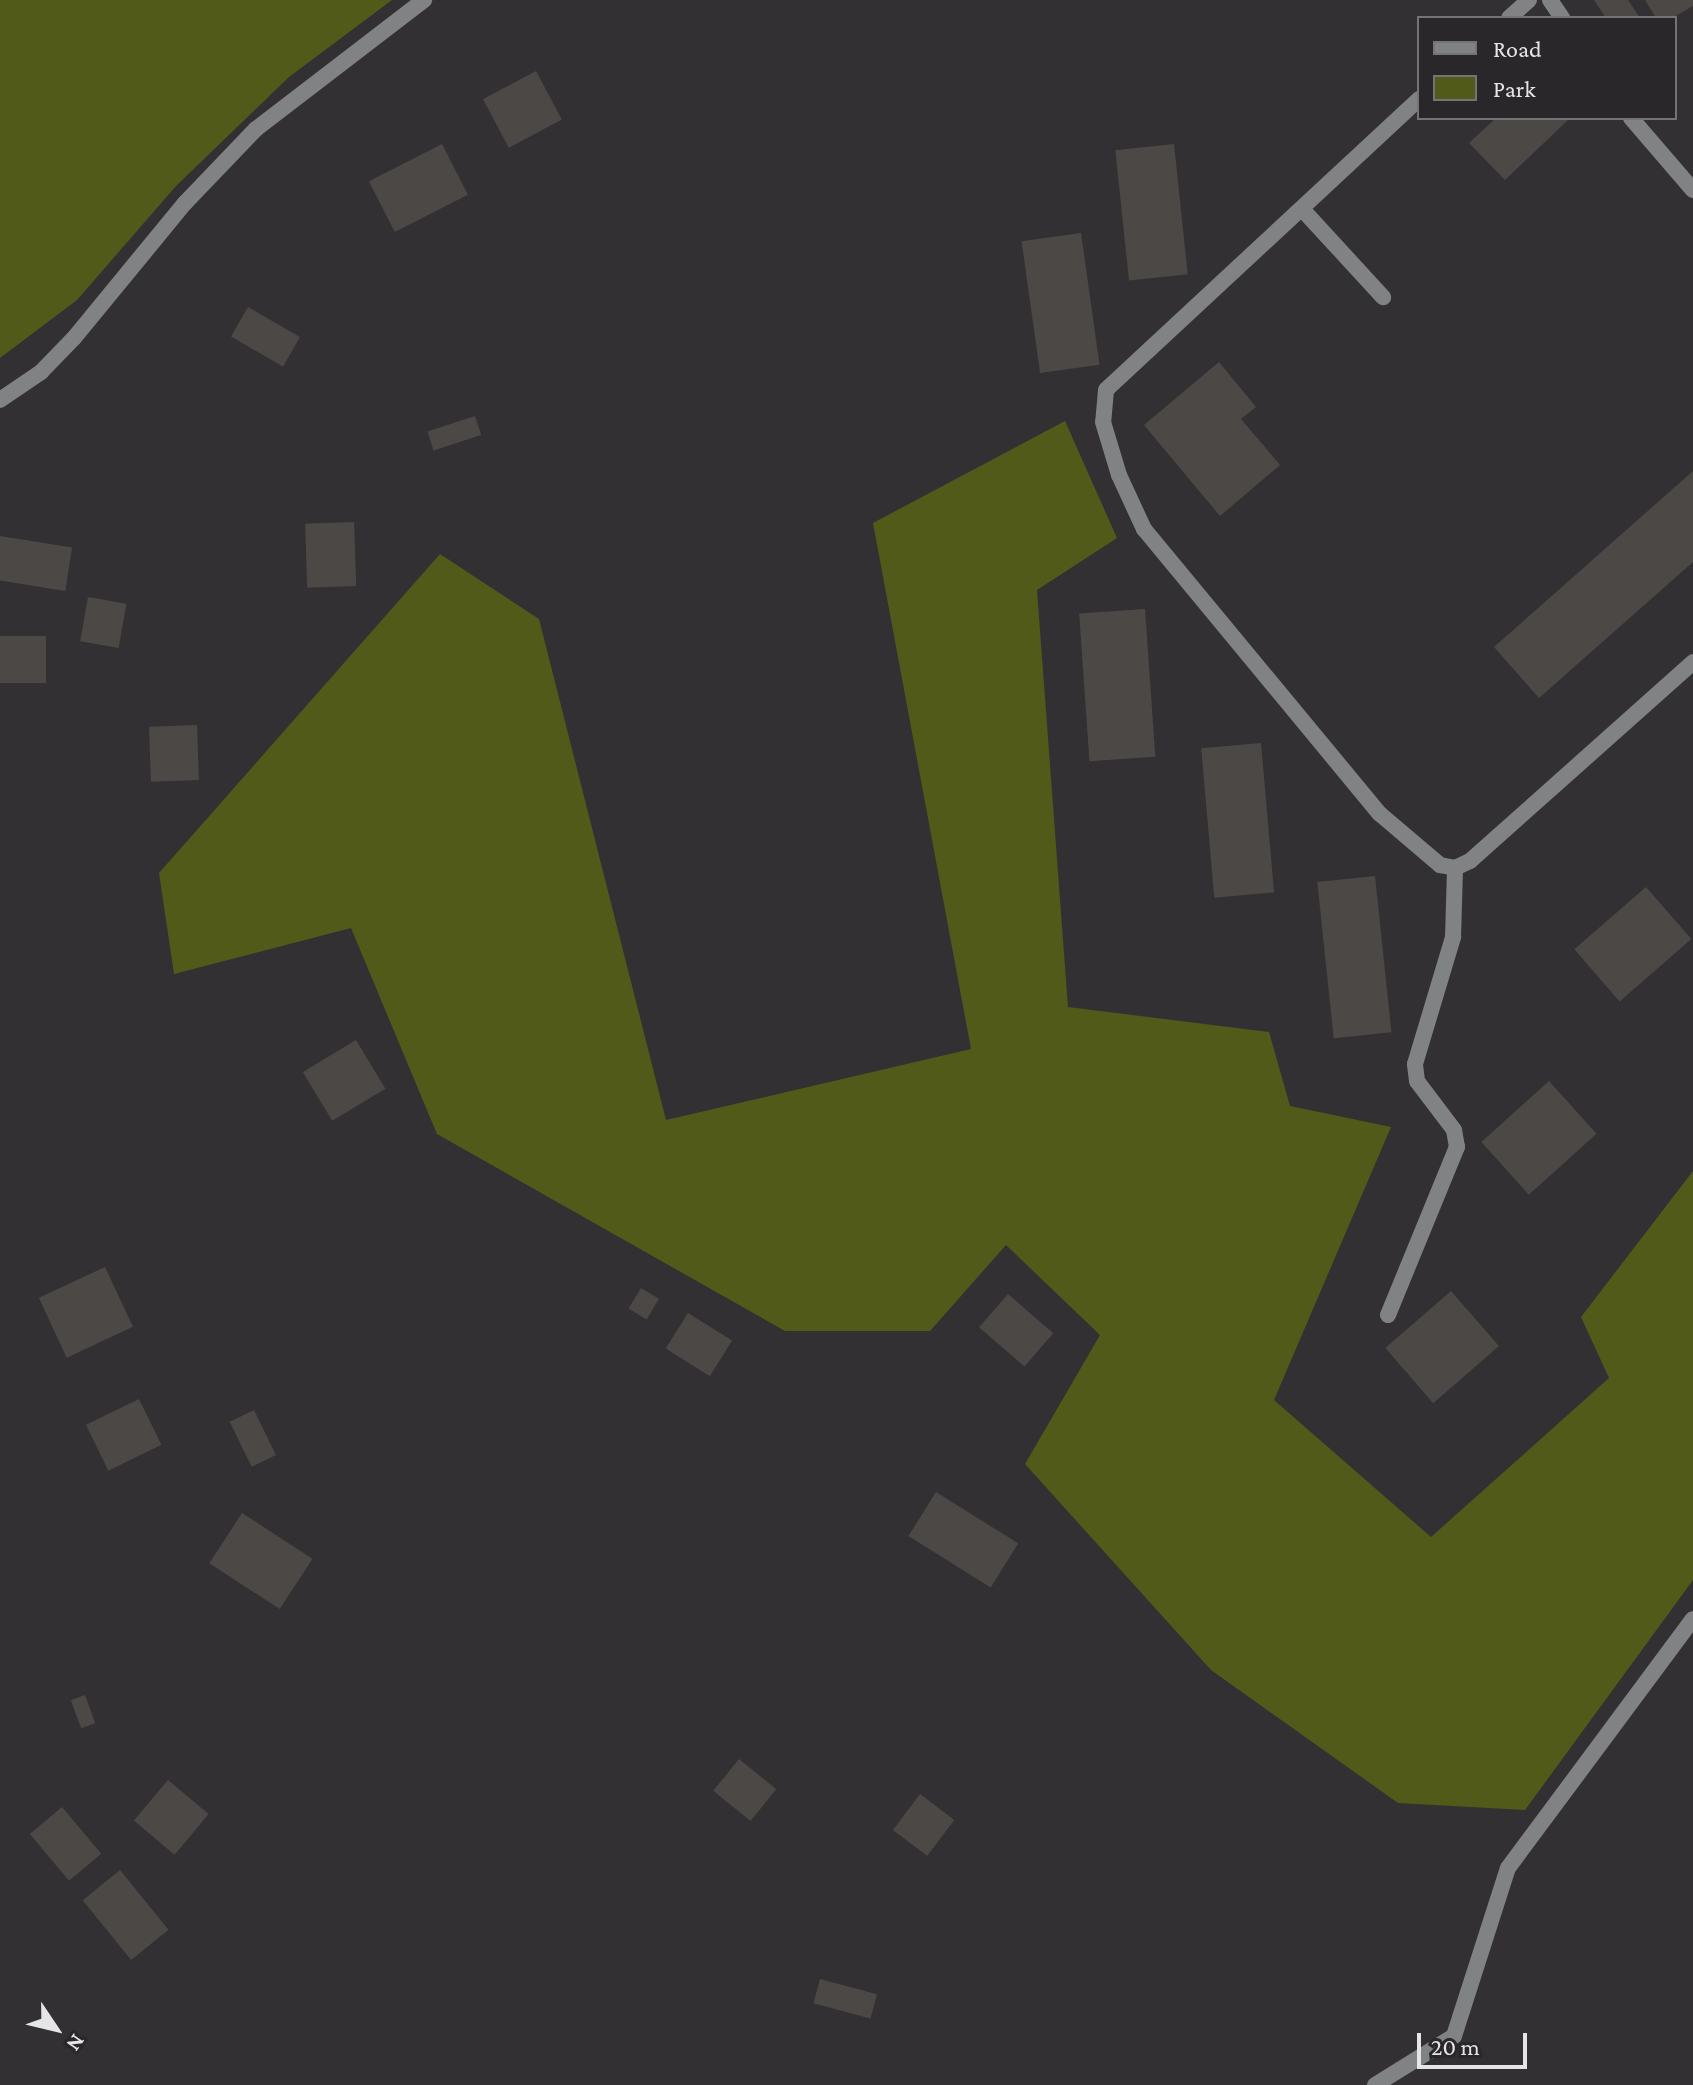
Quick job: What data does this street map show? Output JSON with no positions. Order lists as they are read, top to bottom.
{
  "legend": ["Road", "Park"],
  "scale_bar": "20 m",
  "north": "bottom right"
}
